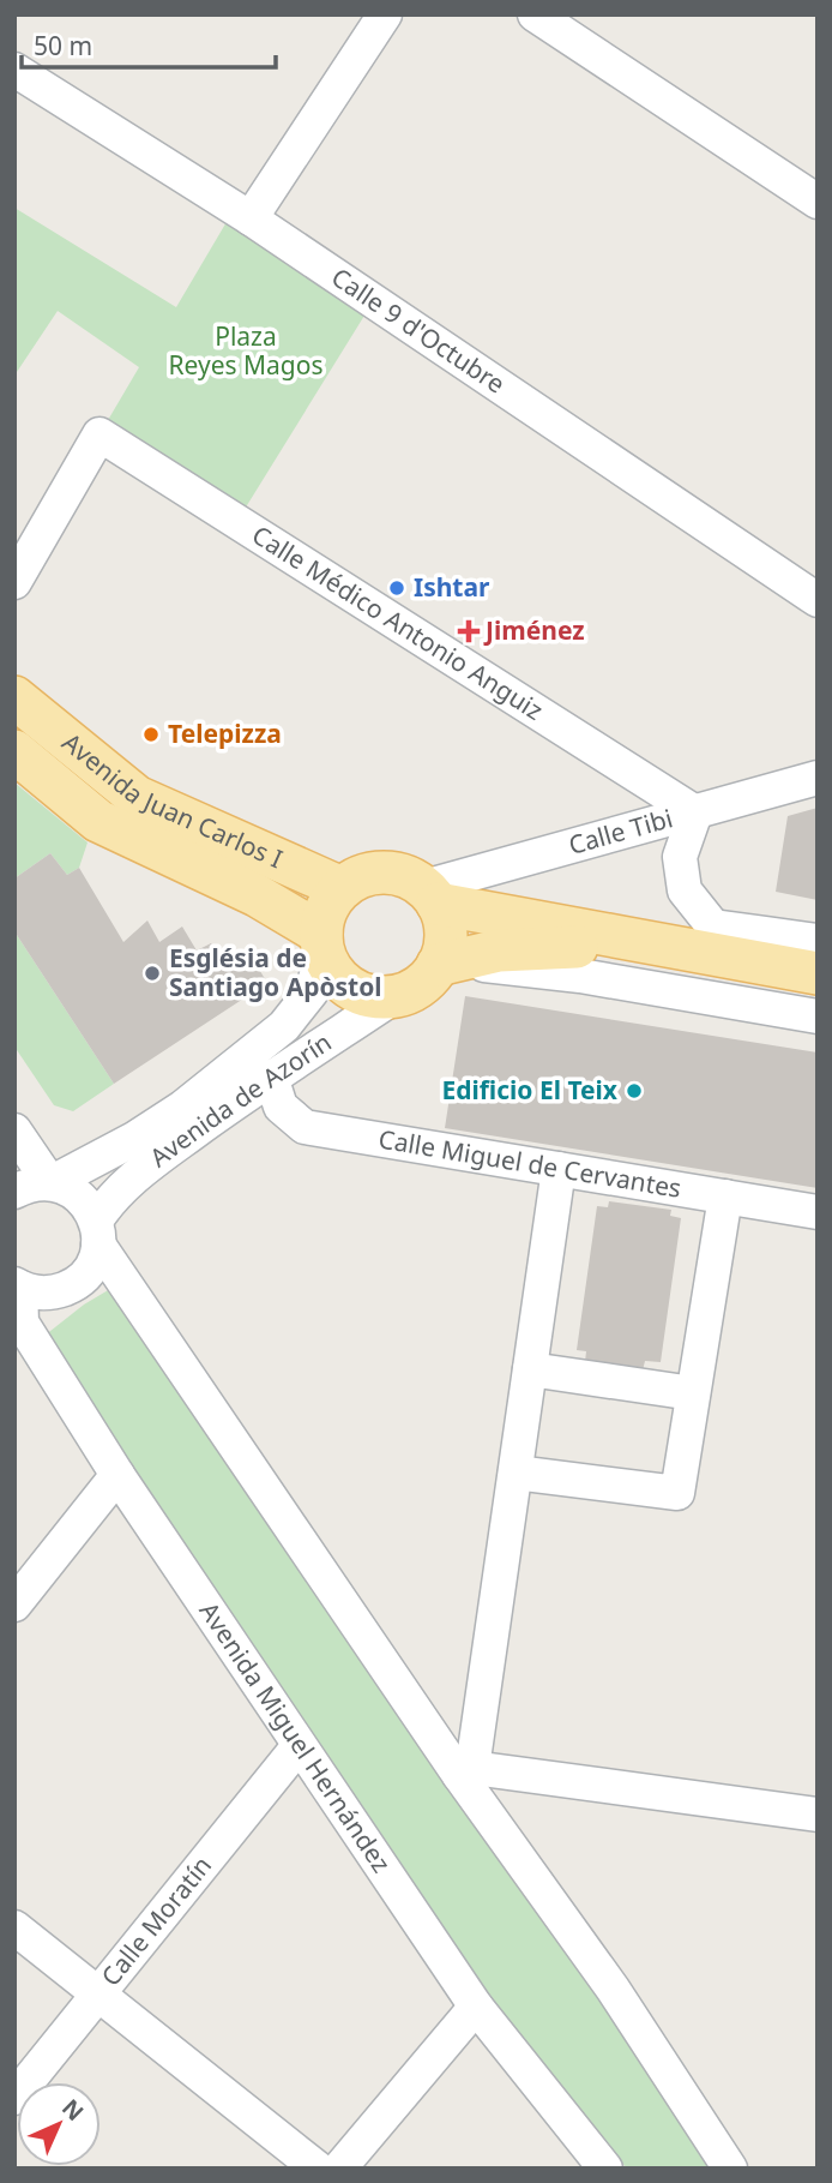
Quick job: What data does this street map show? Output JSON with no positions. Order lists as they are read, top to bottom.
{
  "streets": {
    "main road": ["Avenida Juan Carlos I"],
    "street": [
      "Calle 9 d'Octubre",
      "Calle Médico Antonio Anguiz",
      "Calle Tibi",
      "Avenida de Azorín",
      "Calle Miguel de Cervantes",
      "Avenida Miguel Hernández",
      "Calle Moratín"
    ]
  },
  "crossings": [
    ["Calle Médico Antonio Anguiz", "Calle Tibi"],
    ["Avenida Juan Carlos I", "Calle Tibi"],
    ["Avenida Juan Carlos I", "Avenida de Azorín"],
    ["Calle Tibi", "Avenida de Azorín"],
    ["Avenida de Azorín", "Calle Miguel de Cervantes"],
    ["Avenida de Azorín", "Avenida Miguel Hernández"],
    ["Avenida Miguel Hernández", "Calle Moratín"]
  ],
  "parks": ["Plaza Reyes Magos"],
  "places": {
    "other": [
      "Ishtar",
      "Telepizza",
      "Església de Santiago Apòstol",
      "Edificio El Teix"
    ],
    "health": ["Jiménez"]
  },
  "scale_bar": "50 m",
  "north": "top right"
}
